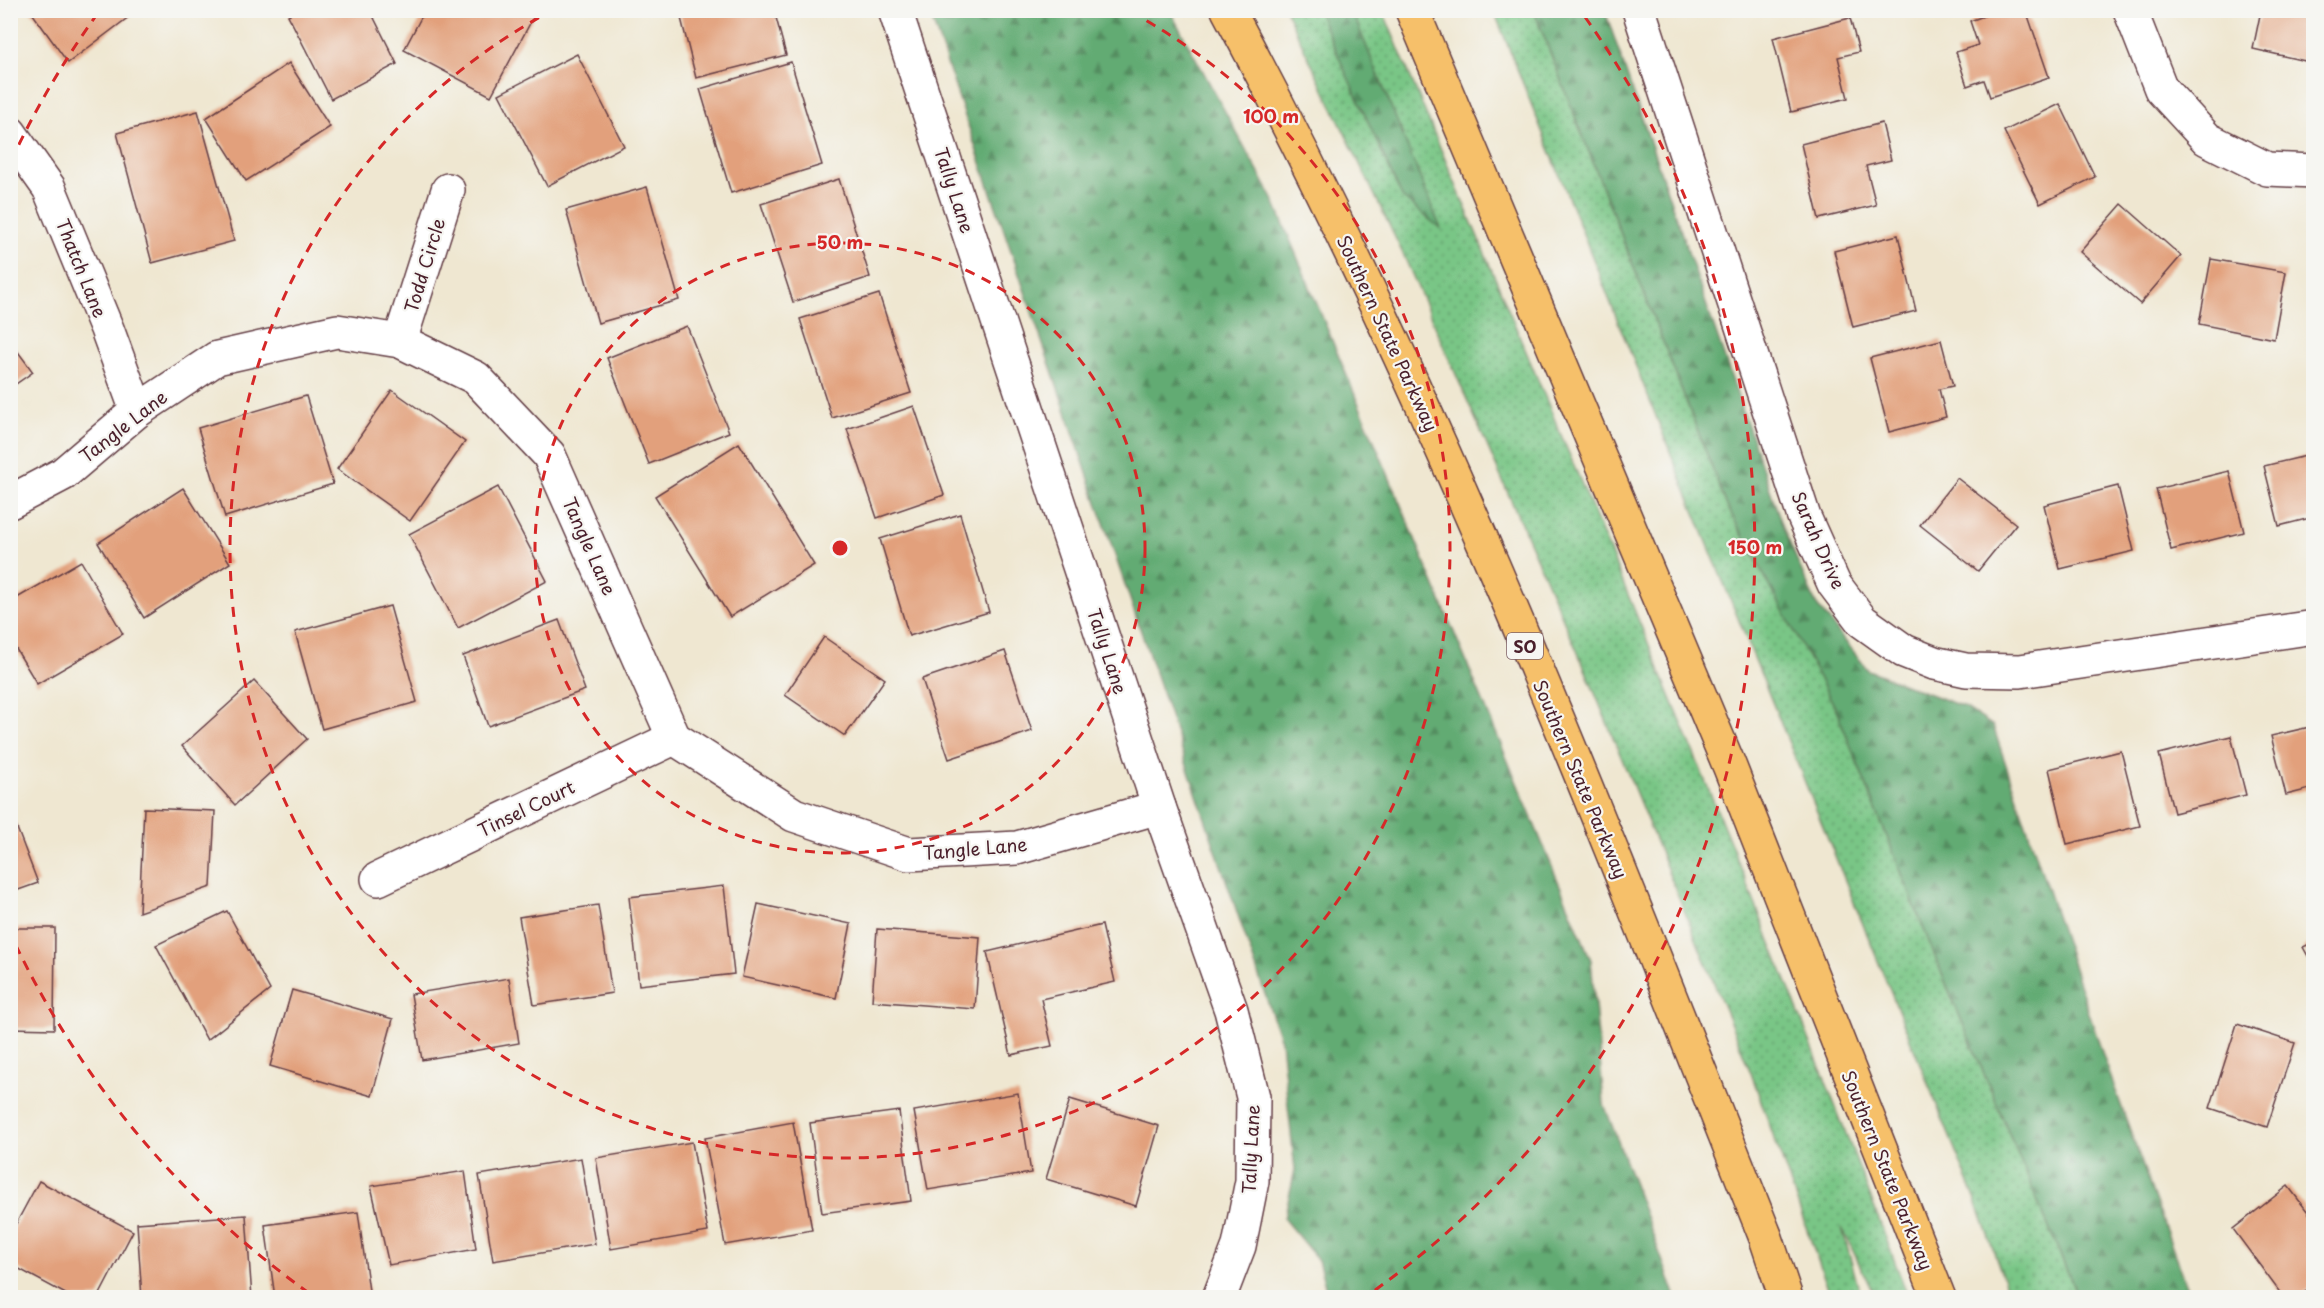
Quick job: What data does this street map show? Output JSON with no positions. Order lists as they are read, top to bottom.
{
  "streets": {
    "highway": ["Southern State Parkway", "SO"],
    "street": [
      "Tally Lane",
      "Todd Circle",
      "Thatch Lane",
      "Tangle Lane",
      "Sarah Drive",
      "Tinsel Court"
    ]
  },
  "crossings": [
    ["Tally Lane", "Tangle Lane"],
    ["Todd Circle", "Tangle Lane"],
    ["Thatch Lane", "Tangle Lane"],
    ["Tangle Lane", "Tinsel Court"]
  ],
  "rings": ["100 m", "50 m", "150 m"]
}
